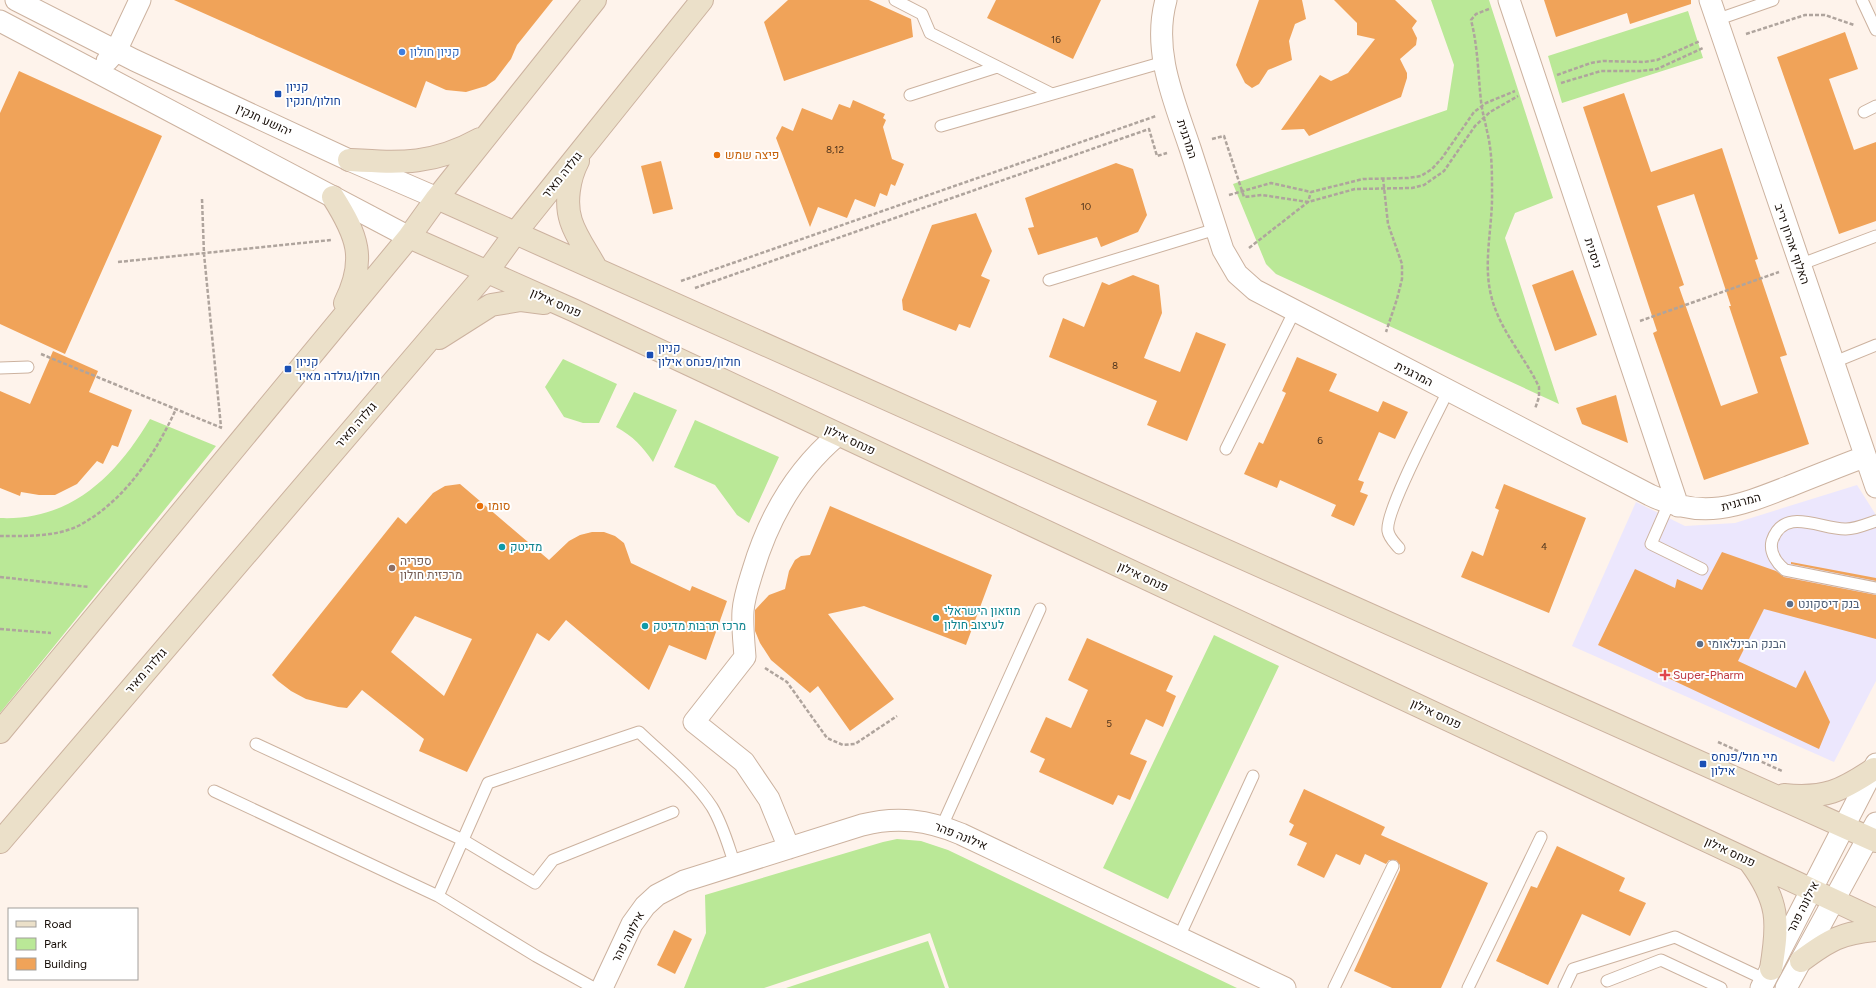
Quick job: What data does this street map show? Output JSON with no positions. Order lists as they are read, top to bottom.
{
  "streets": {
    "street": [
      "יהושע חנקין",
      "המרגנית",
      "גולדה מאיר",
      "האלוף אהרון יריב",
      "ניסנית",
      "פנחס אילון",
      "אילונה פהר"
    ]
  },
  "crossings": [
    ["יהושע חנקין", "גולדה מאיר"],
    ["המרגנית", "האלוף אהרון יריב"],
    ["המרגנית", "ניסנית"],
    ["גולדה מאיר", "פנחס אילון"],
    ["פנחס אילון", "אילונה פהר"]
  ],
  "places": {
    "other": [
      "קניון חולון",
      "פיצה שמש",
      "סומו",
      "מדיטק",
      "ספריה מרכזית חולון",
      "בנק דיסקונט",
      "מוזאון הישראלי לעיצוב חולון",
      "מרכז תרבות מדיטק",
      "הבנק הבינלאומי"
    ],
    "transit": [
      "קניון חולון/חנקין",
      "קניון חולון/פנחס אילון",
      "קניון חולון/גולדה מאיר",
      "מיי מול/פנחס אילון"
    ],
    "health": ["Super-Pharm"]
  },
  "house_numbers": [
    "16",
    "8,12",
    "10",
    "8",
    "6",
    "4",
    "5"
  ],
  "legend": ["Road", "Park", "Building"]
}
